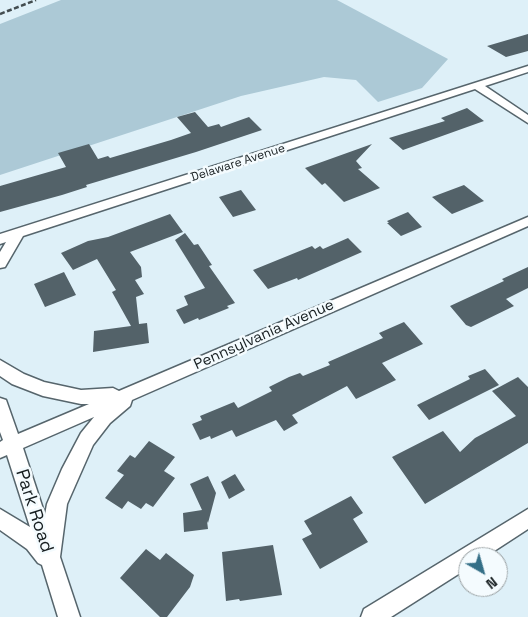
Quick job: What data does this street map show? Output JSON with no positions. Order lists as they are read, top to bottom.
{
  "streets": {
    "street": ["Delaware Avenue", "Pennsylvania Avenue", "Park Road"]
  },
  "crossings": [
    ["Pennsylvania Avenue", "Park Road"]
  ],
  "north": "bottom right"
}
